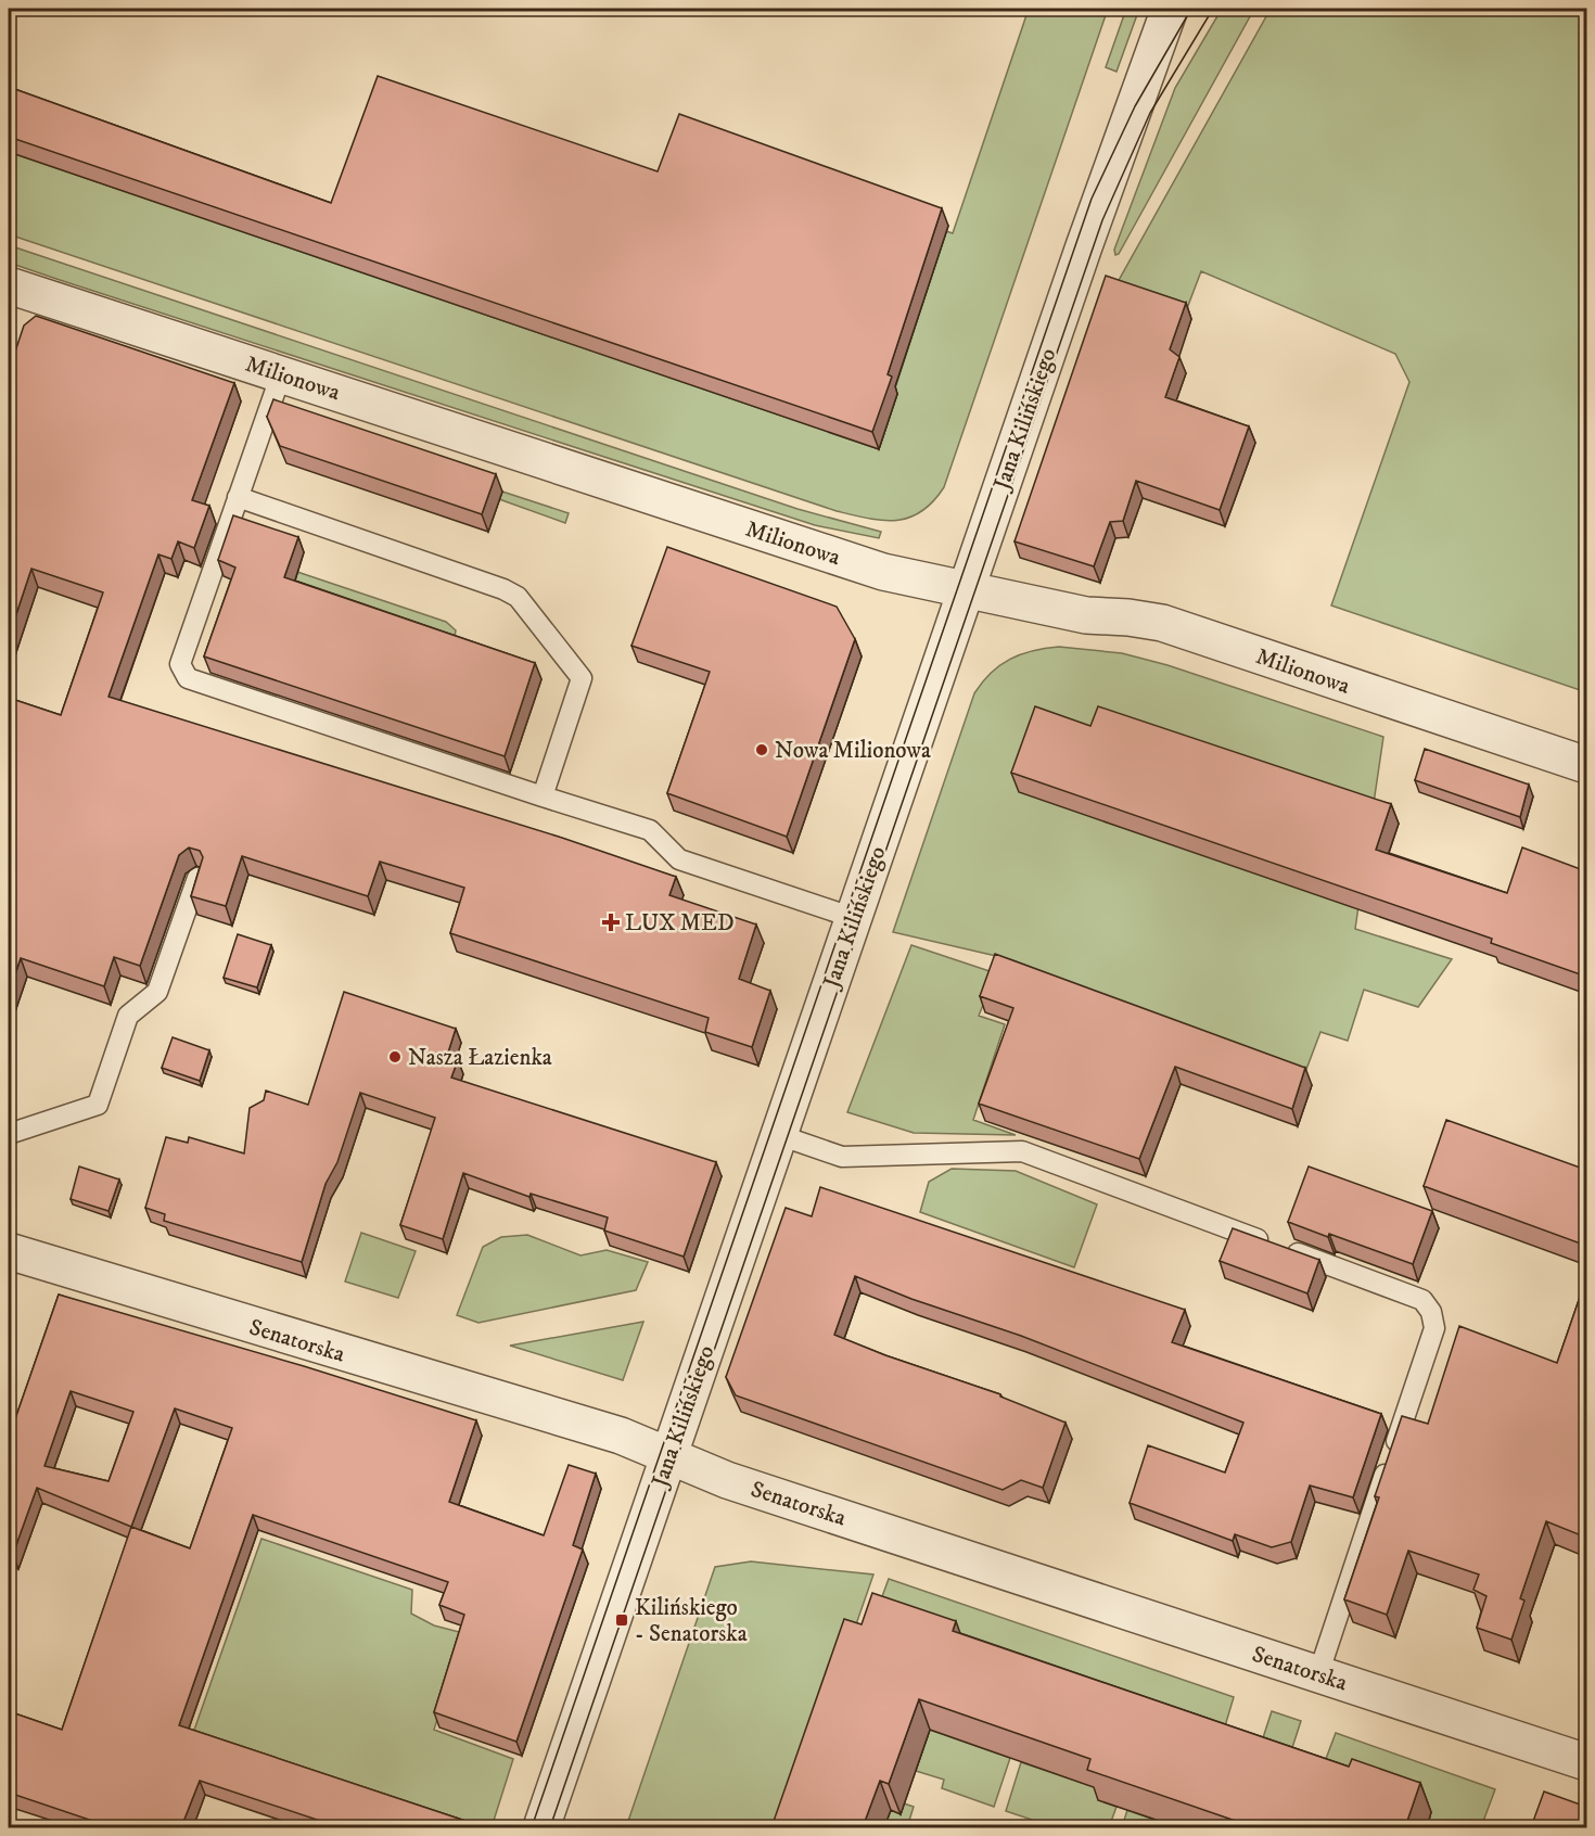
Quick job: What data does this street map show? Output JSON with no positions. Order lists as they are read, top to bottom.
{
  "streets": {
    "street": ["Milionowa", "Jana Kilińskiego", "Senatorska"]
  },
  "crossings": [
    ["Milionowa", "Jana Kilińskiego"],
    ["Jana Kilińskiego", "Senatorska"]
  ],
  "places": {
    "other": ["Nowa Milionowa", "Nasza Łazienka"],
    "health": ["LUX MED"],
    "transit": ["Kilińskiego - Senatorska"]
  }
}
